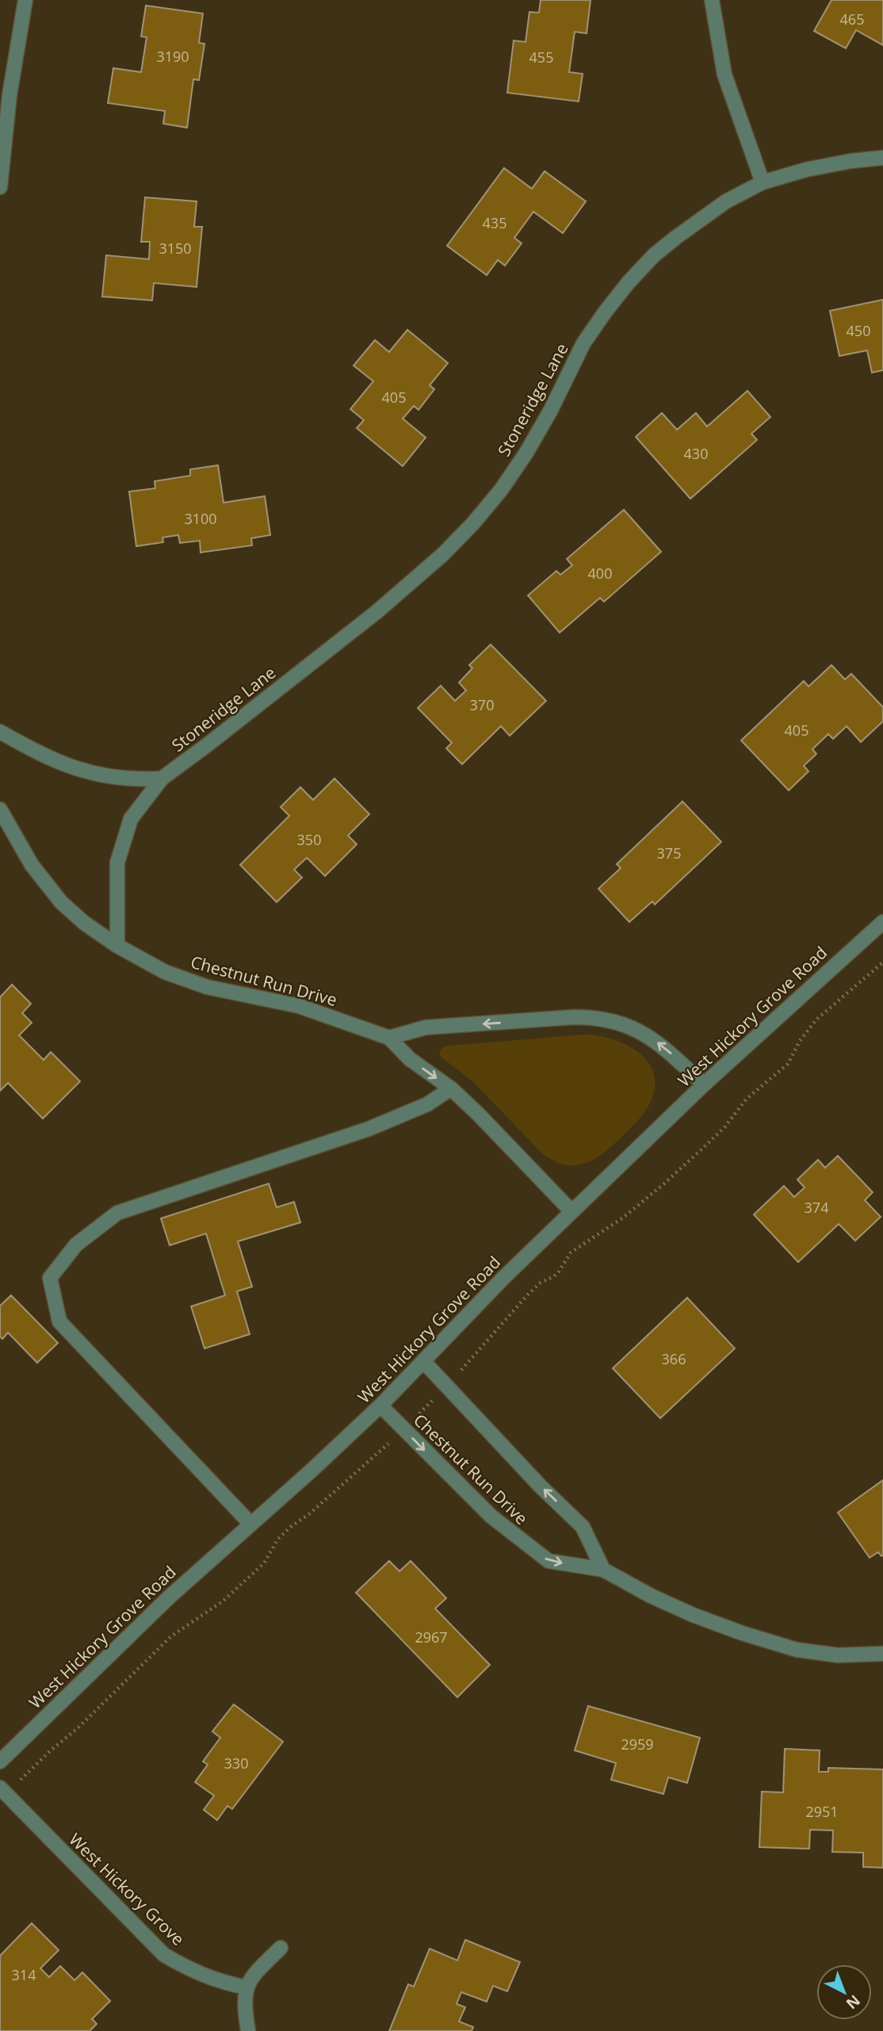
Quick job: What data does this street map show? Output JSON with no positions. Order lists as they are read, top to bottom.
{
  "streets": {
    "street": [
      "Stoneridge Lane",
      "Chestnut Run Drive",
      "West Hickory Grove Road",
      "West Hickory Grove"
    ]
  },
  "crossings": [
    ["Stoneridge Lane", "Chestnut Run Drive"],
    ["Chestnut Run Drive", "West Hickory Grove Road"]
  ],
  "house_numbers": [
    "465",
    "3190",
    "455",
    "435",
    "3150",
    "450",
    "405",
    "430",
    "3100",
    "400",
    "370",
    "405",
    "350",
    "375",
    "374",
    "366",
    "2967",
    "2959",
    "330",
    "2951",
    "314"
  ],
  "north": "bottom right"
}
